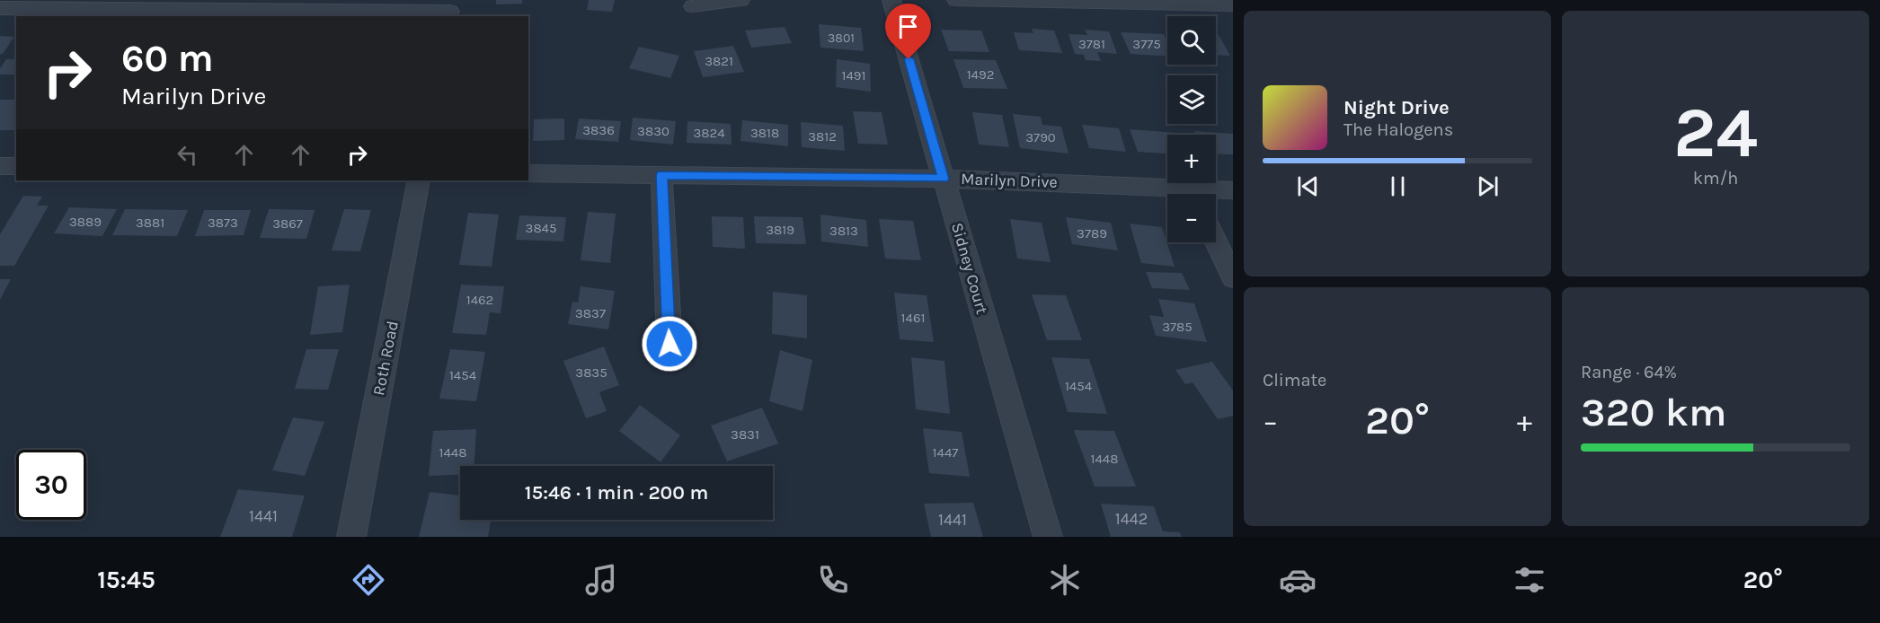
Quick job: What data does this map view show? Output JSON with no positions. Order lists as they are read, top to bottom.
{
  "streets": {
    "street": ["Marilyn Drive", "Sidney Court", "Roth Road"]
  },
  "crossings": [
    ["Marilyn Drive", "Sidney Court"]
  ],
  "house_numbers": [
    "3801",
    "3781",
    "3775",
    "3821",
    "1492",
    "1491",
    "3836",
    "3830",
    "3824",
    "3818",
    "3812",
    "3790",
    "3889",
    "3881",
    "3873",
    "3867",
    "3845",
    "3819",
    "3813",
    "3789",
    "1462",
    "3837",
    "1461",
    "3785",
    "3835",
    "1454",
    "1454",
    "3831",
    "1448",
    "1447",
    "1448",
    "1441",
    "1442",
    "1441"
  ],
  "page": {
    "tile": [
      ["24", "km/h"],
      "Climate",
      ["Range · 64%", "320 km"]
    ],
    "map_buttons": ["+", "−"],
    "turn": ["60 m", "Marilyn Drive"],
    "song": ["Night Drive", "The Halogens"],
    "heat": ["−", "20°", "+"],
    "limit": "30",
    "trip": "15:46 · 1 min · 200 m",
    "tabs": ["15:45", "20°"]
  }
}
